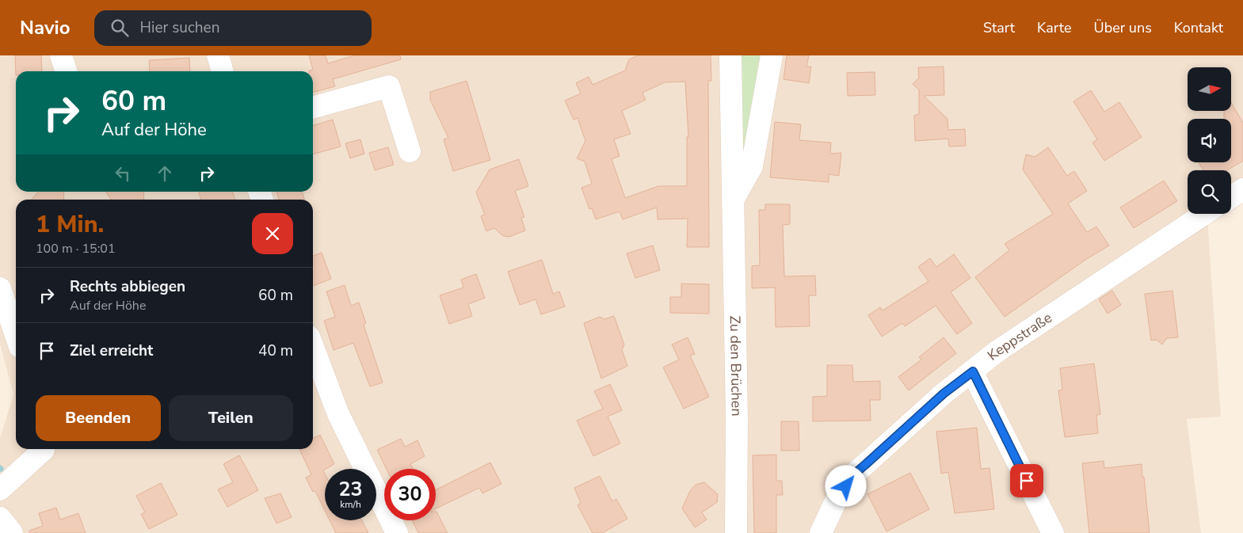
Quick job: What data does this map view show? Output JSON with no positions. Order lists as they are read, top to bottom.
{
  "streets": {
    "street": ["Keppstraße", "Zu den Brüchen"]
  },
  "north": "right",
  "page": {
    "header": "Navio",
    "search": "Hier suchen",
    "nav": [
      "Start",
      "Karte",
      "Über uns",
      "Kontakt"
    ],
    "turn": ["60 m", "Auf der Höhe"],
    "heading": ["1 Min.", "100 m · 15:01"],
    "list": [
      {
        "name": "Rechts abbiegen",
        "note": "Auf der Höhe",
        "value": "60 m"
      },
      {
        "name": "Ziel erreicht",
        "value": "40 m"
      }
    ],
    "buttons": ["Beenden", "Teilen"],
    "speed": "23 km/h",
    "limit": "30"
  }
}
